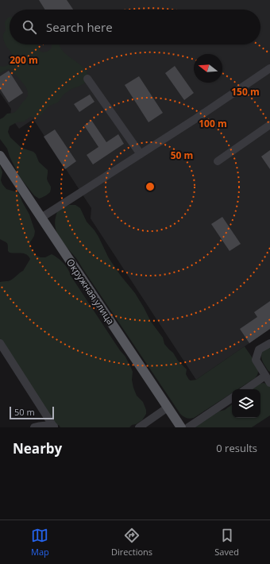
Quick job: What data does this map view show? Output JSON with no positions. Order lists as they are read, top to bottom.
{
  "streets": {
    "main road": ["Окружная улица"]
  },
  "scale_bar": "50 m",
  "north": "left",
  "page": {
    "search": "Search here",
    "scale": "50 m",
    "heading": ["Nearby", "0 results"],
    "nav": ["Map", "Directions", "Saved"]
  },
  "rings": [
    "200 m",
    "150 m",
    "100 m",
    "50 m"
  ]
}
